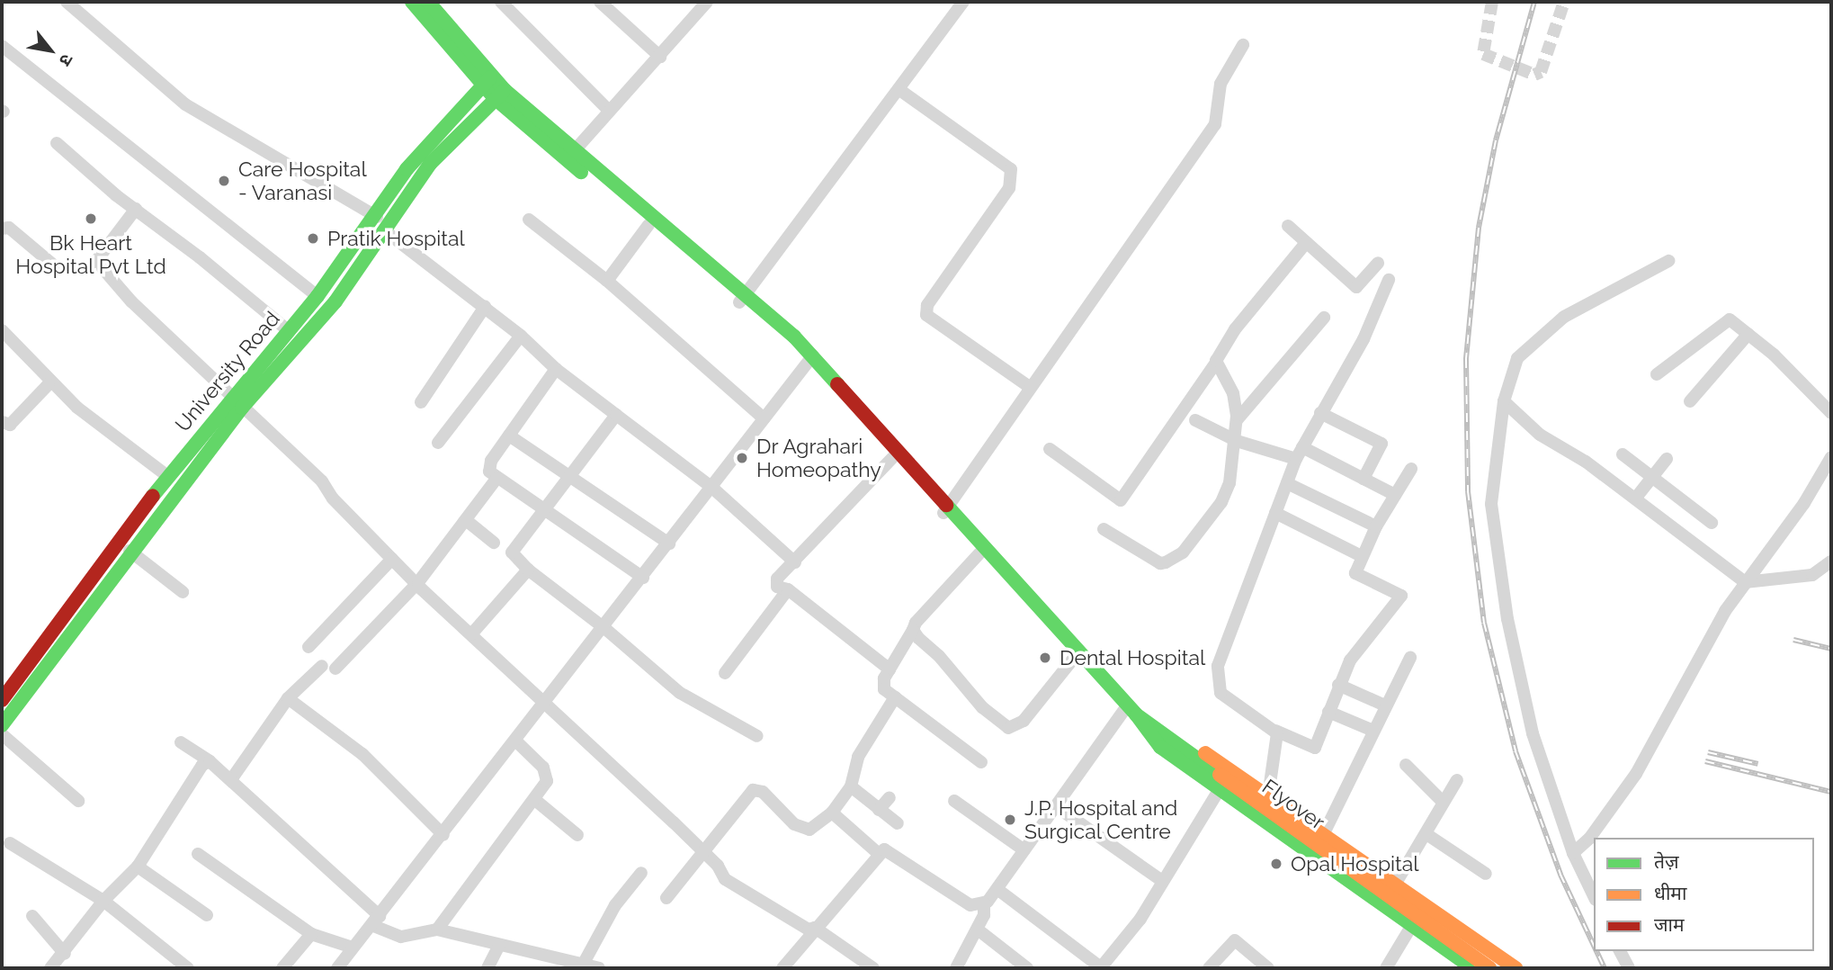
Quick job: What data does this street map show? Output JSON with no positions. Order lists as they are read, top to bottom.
{
  "streets": {
    "main road": ["University Road", "Flyover"]
  },
  "places": [
    "Care Hospital - Varanasi",
    "Bk Heart Hospital Pvt Ltd",
    "Pratik Hospital",
    "Dr Agrahari Homeopathy",
    "Dental Hospital",
    "J.P. Hospital and Surgical Centre",
    "Opal Hospital"
  ],
  "legend": ["तेज़", "धीमा", "जाम"],
  "north": "bottom right"
}
